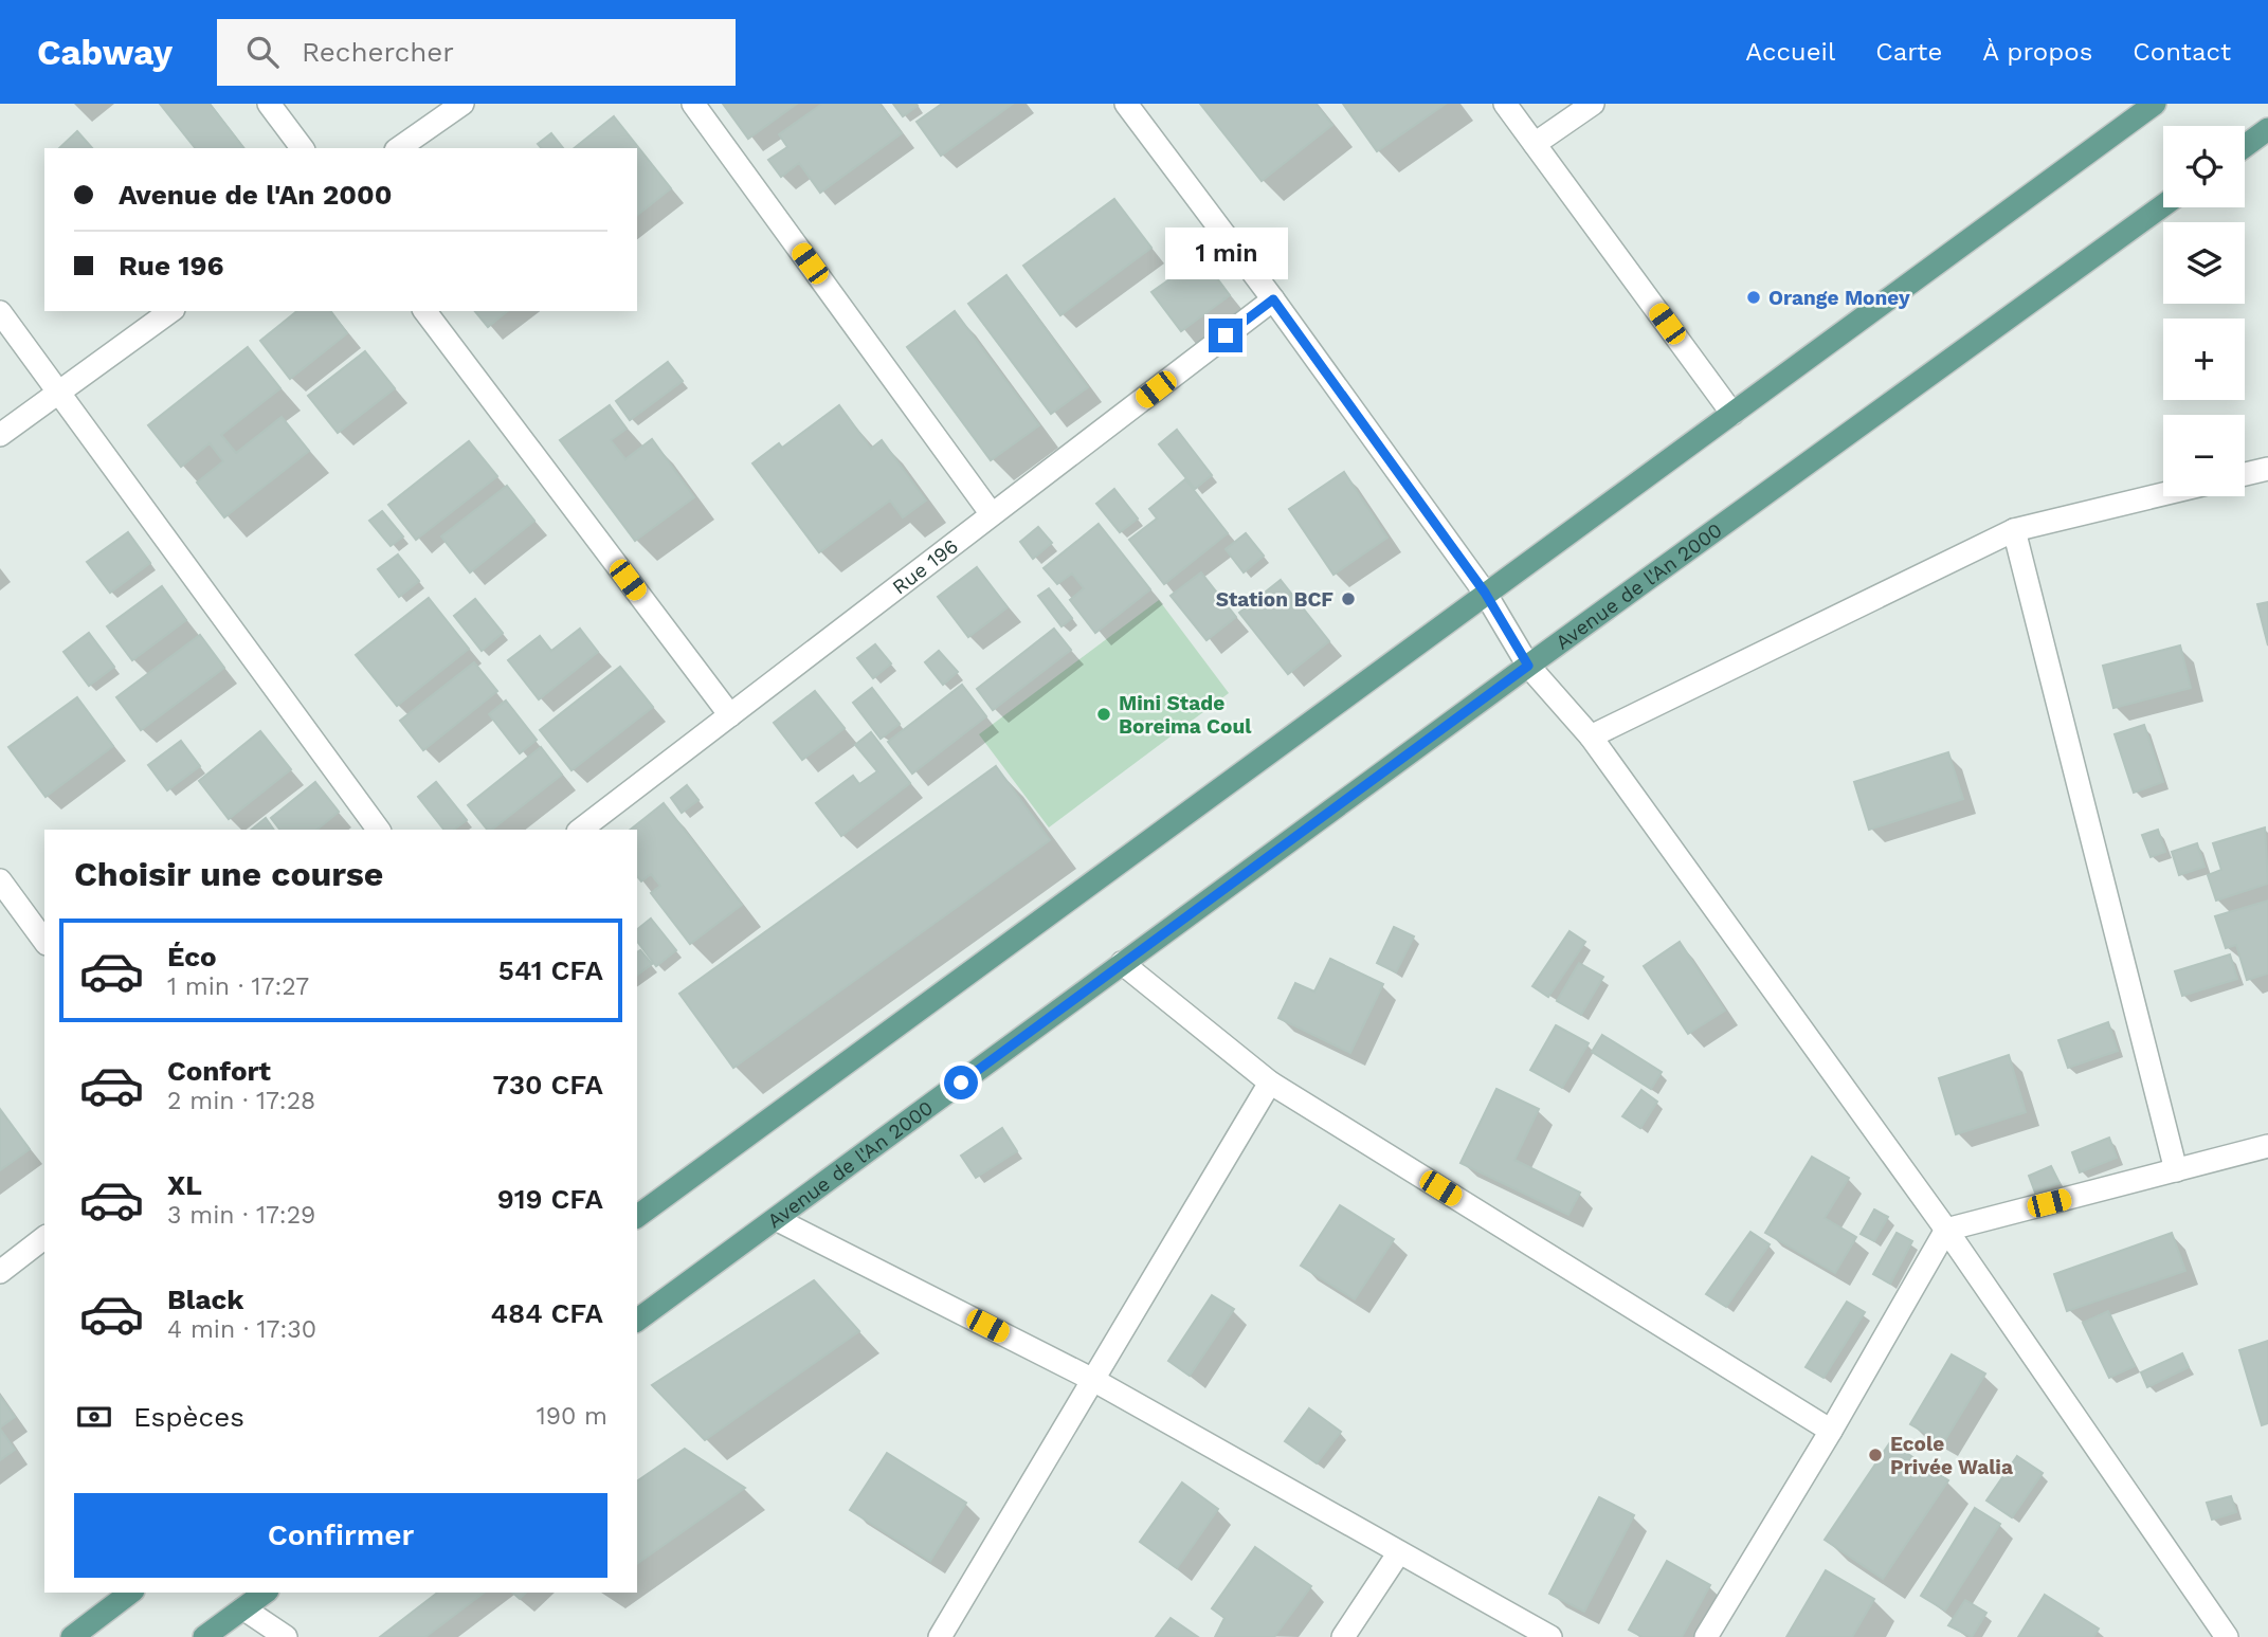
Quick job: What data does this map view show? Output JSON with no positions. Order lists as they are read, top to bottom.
{
  "streets": {
    "main road": ["Avenue de l'An 2000"],
    "street": ["Rue 196"]
  },
  "places": [
    "Orange Money",
    "Station BCF",
    "Mini Stade Boreima Coul",
    "Ecole Privée Walia"
  ],
  "page": {
    "header": "Cabway",
    "search": "Rechercher",
    "nav": [
      "Accueil",
      "Carte",
      "À propos",
      "Contact"
    ],
    "map_buttons": ["+", "−"],
    "banner": ["Avenue de l'An 2000", "Rue 196"],
    "bubble": "1 min",
    "heading": "Choisir une course",
    "list": [
      {
        "name": "Éco",
        "note": "1 min · 17:27",
        "value": "541 CFA"
      },
      {
        "name": "Confort",
        "note": "2 min · 17:28",
        "value": "730 CFA"
      },
      {
        "name": "XL",
        "note": "3 min · 17:29",
        "value": "919 CFA"
      },
      {
        "name": "Black",
        "note": "4 min · 17:30",
        "value": "484 CFA"
      }
    ],
    "pay": ["Espèces", "190 m"],
    "buttons": "Confirmer"
  }
}
